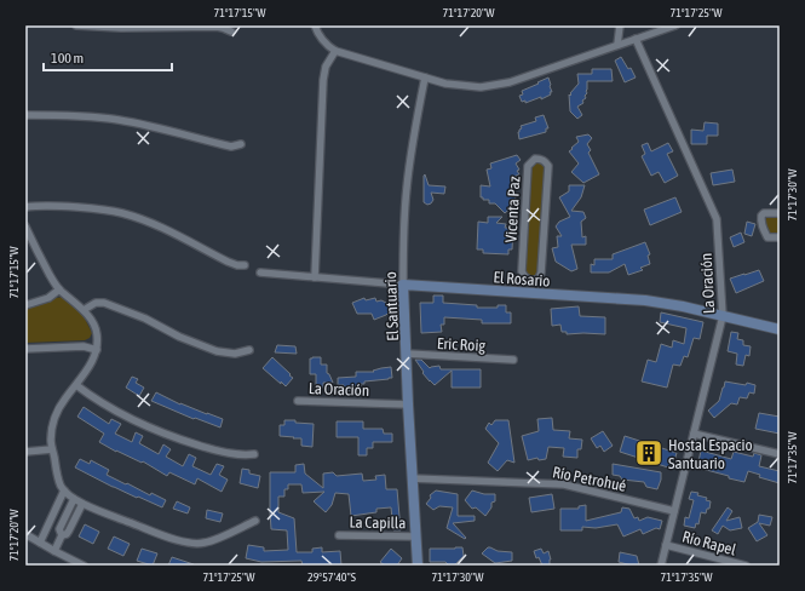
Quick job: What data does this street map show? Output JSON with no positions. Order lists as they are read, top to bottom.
{
  "streets": {
    "street": [
      "Vicenta Paz",
      "El Rosario",
      "La Oración",
      "El Santuario",
      "Eric Roig",
      "Río Petrohué",
      "La Capilla",
      "Río Rapel"
    ]
  },
  "crossings": [
    ["Vicenta Paz", "El Rosario"],
    ["El Rosario", "La Oración"],
    ["El Rosario", "El Santuario"],
    ["La Oración", "El Santuario"],
    ["La Oración", "Río Petrohué"],
    ["La Oración", "Río Rapel"],
    ["El Santuario", "Eric Roig"],
    ["El Santuario", "Río Petrohué"],
    ["El Santuario", "La Capilla"]
  ],
  "places": {
    "building": ["Hostal Espacio Santuario"]
  },
  "scale_bar": "100 m",
  "coordinates": [
    "71°17'15\"W",
    "71°17'20\"W",
    "71°17'25\"W",
    "71°17'30\"W",
    "71°17'35\"W",
    "29°57'40\"S"
  ]
}
